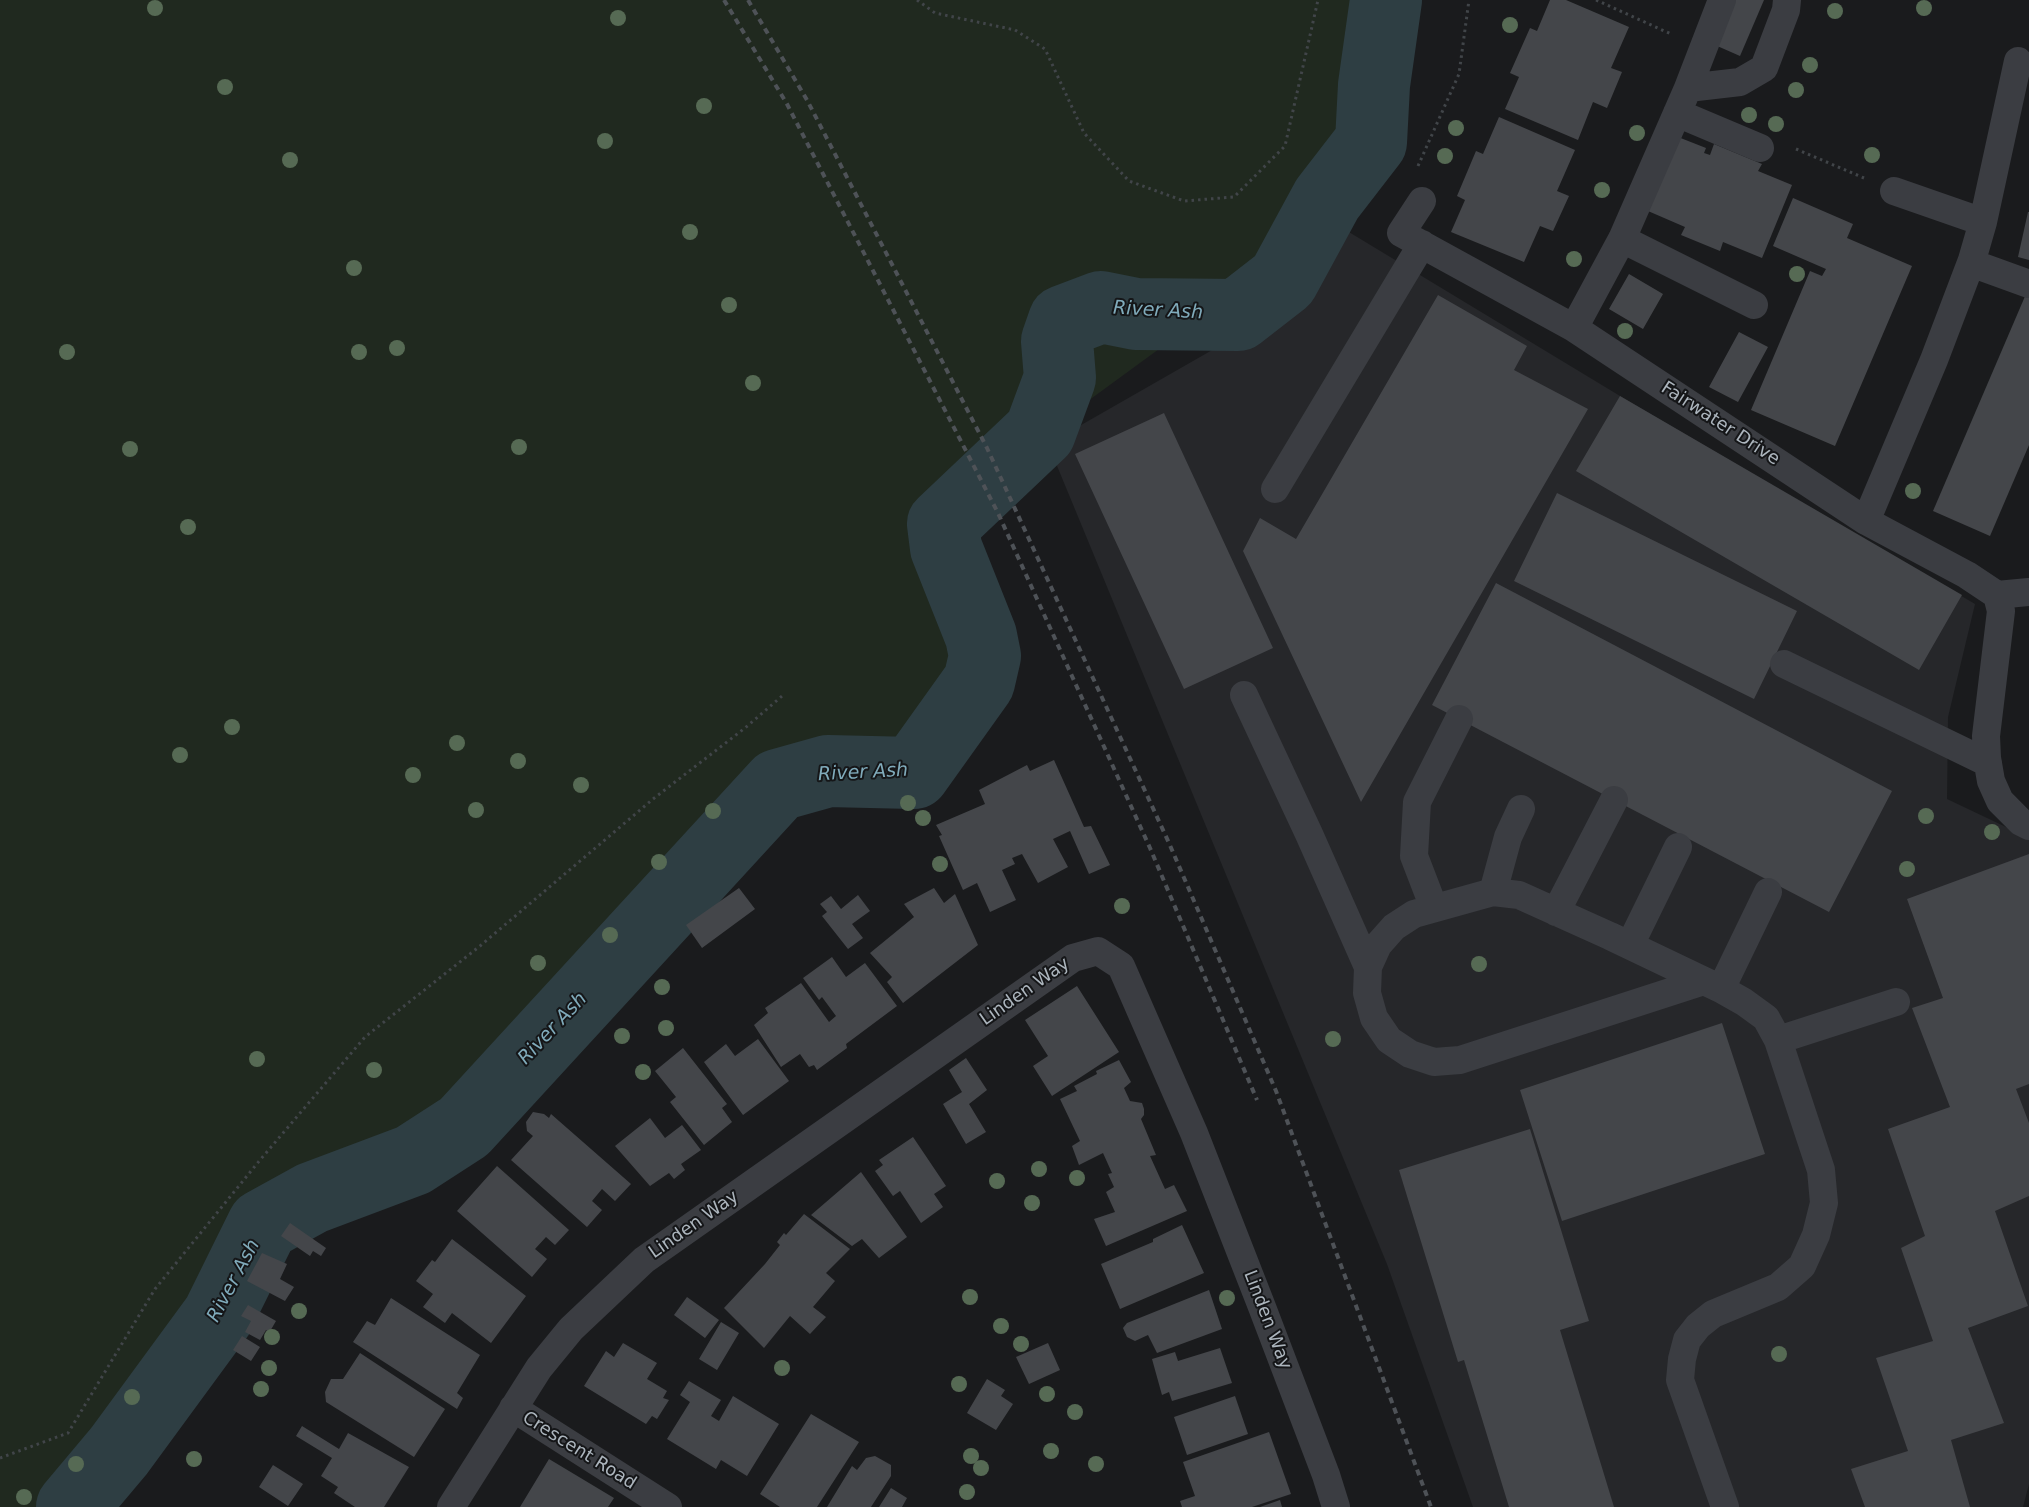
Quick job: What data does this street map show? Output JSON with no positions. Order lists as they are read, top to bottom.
{
  "streets": {
    "street": ["Fairwater Drive", "Linden Way", "Crescent Road"]
  },
  "crossings": [
    ["Linden Way", "Crescent Road"]
  ],
  "water": ["River Ash"]
}
